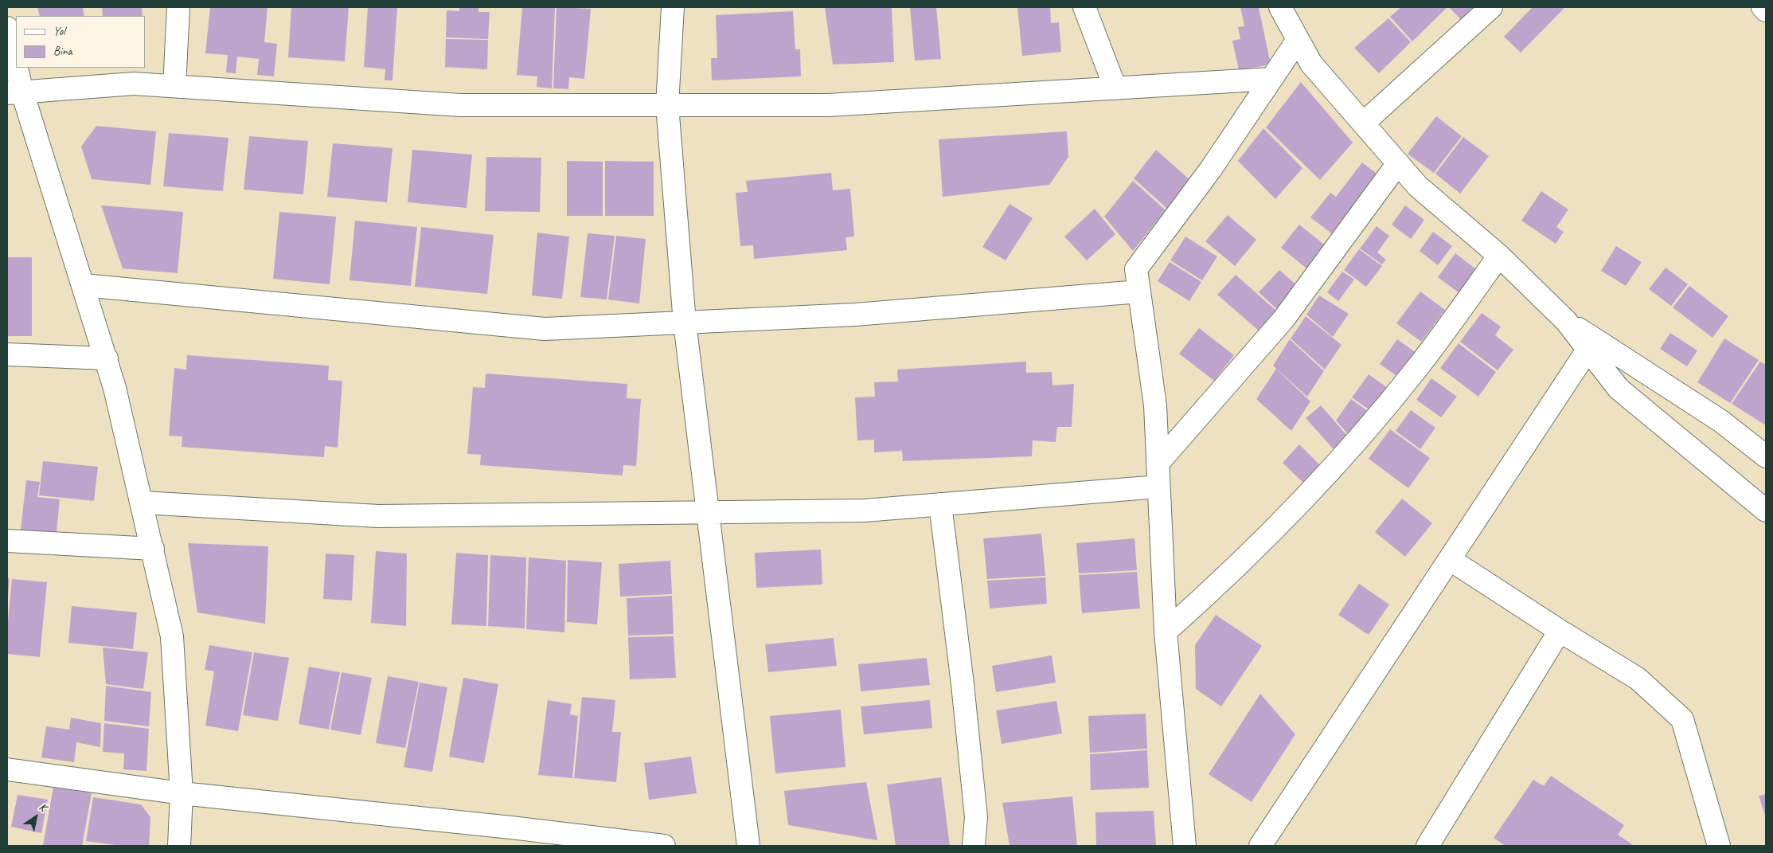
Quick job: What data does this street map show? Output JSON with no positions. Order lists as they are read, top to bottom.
{
  "legend": ["Yol", "Bina"],
  "north": "top right"
}
